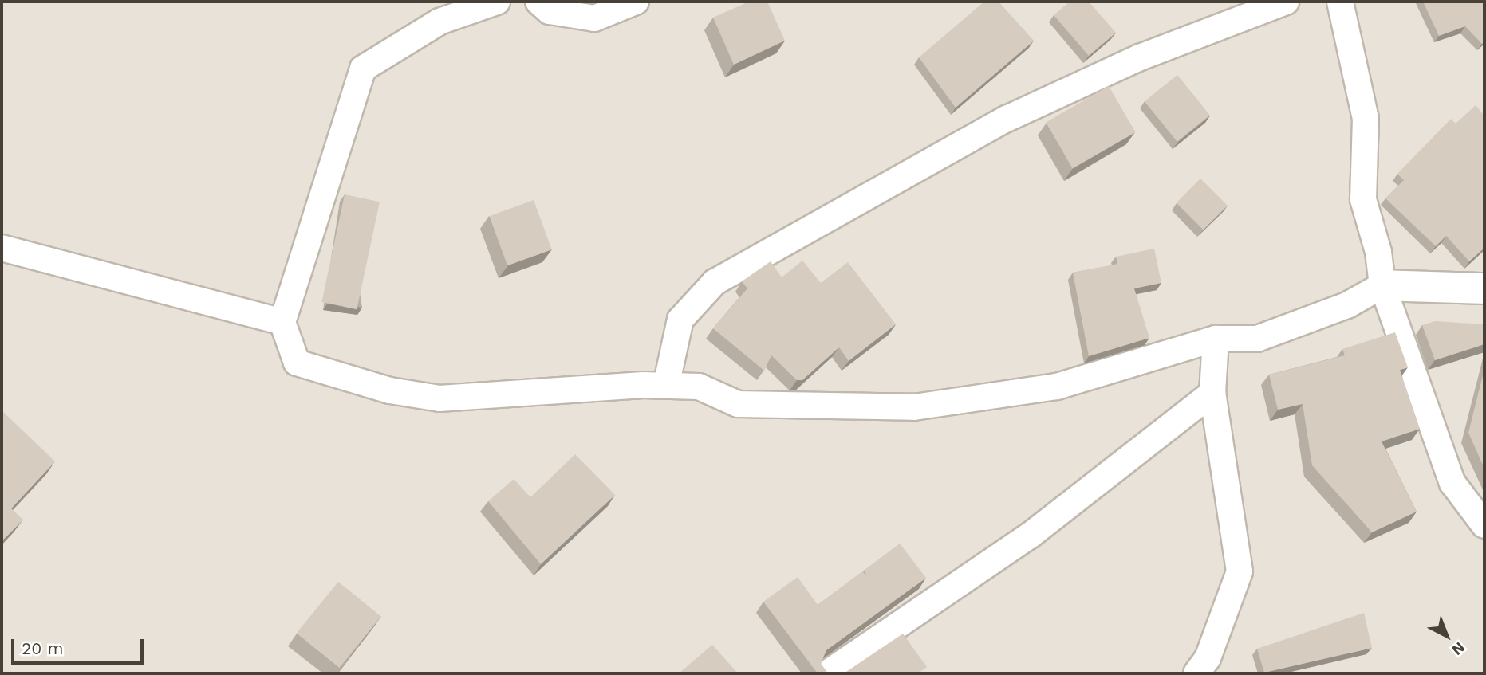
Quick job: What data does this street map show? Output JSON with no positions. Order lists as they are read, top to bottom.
{
  "scale_bar": "20 m",
  "north": "bottom right"
}
